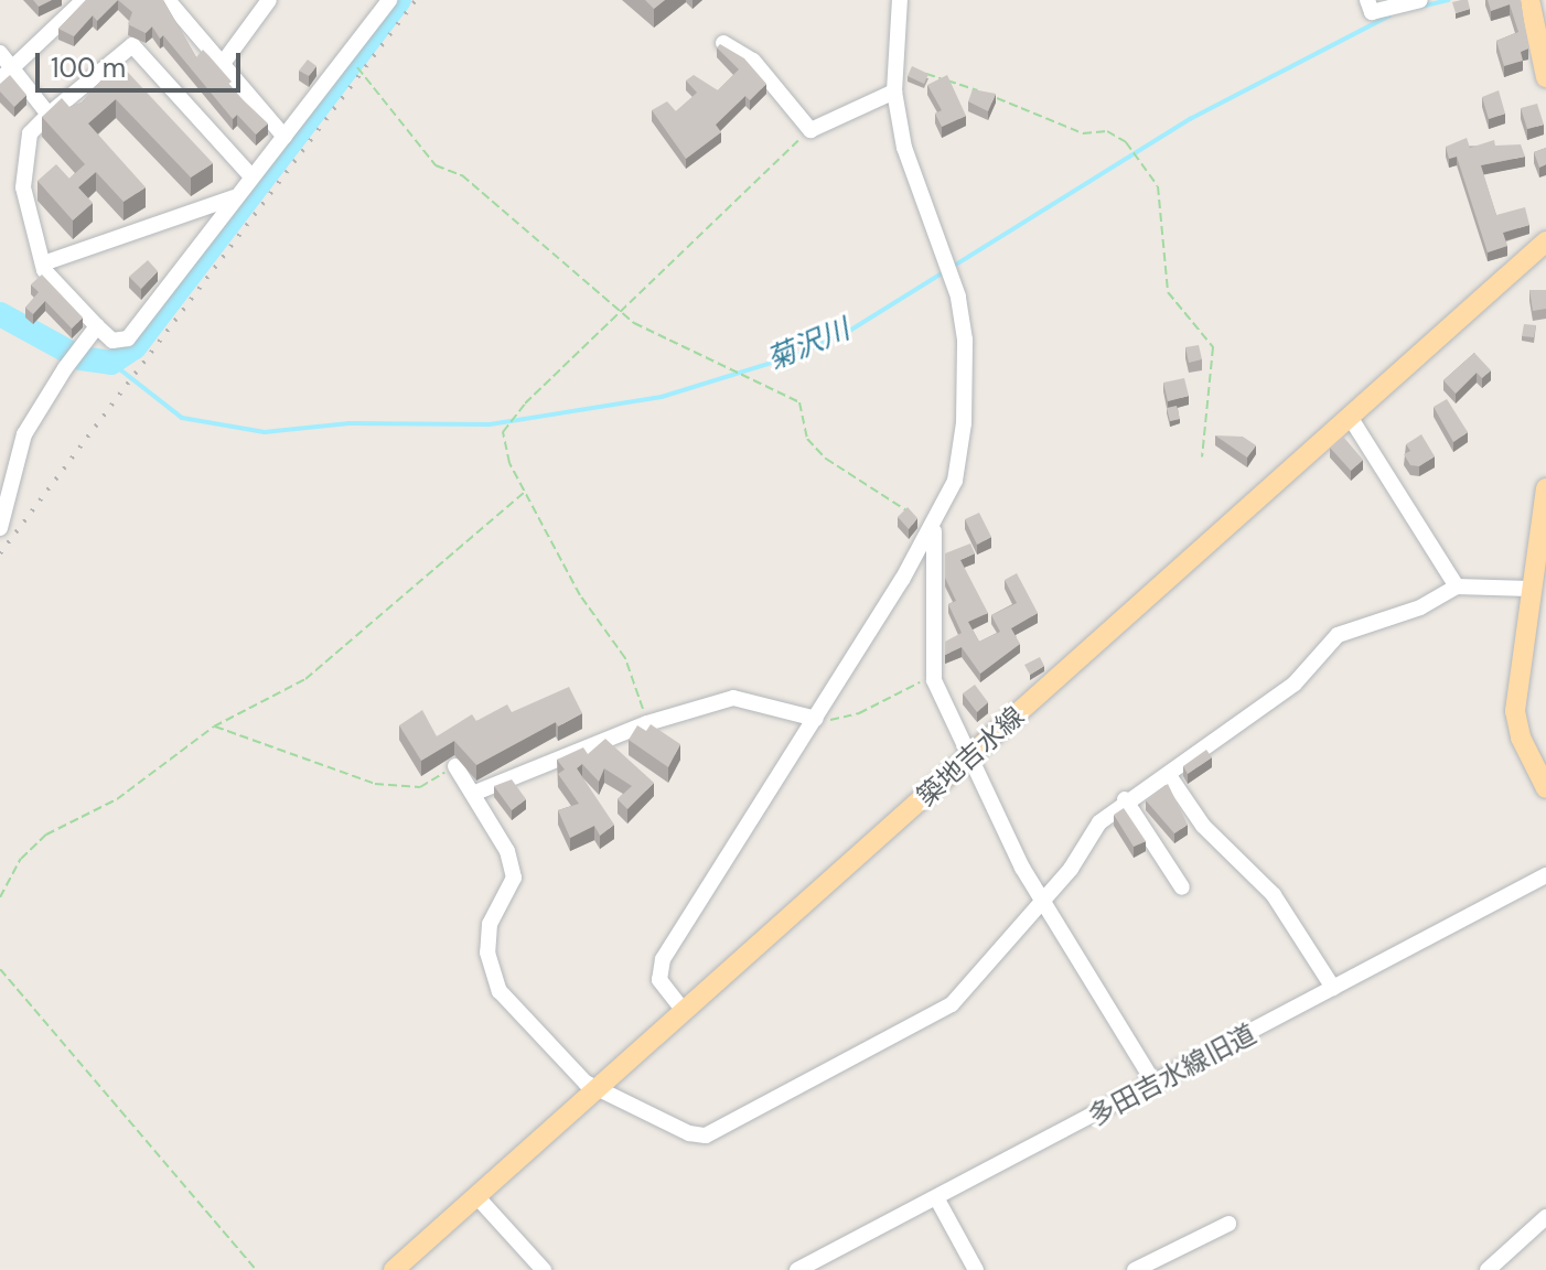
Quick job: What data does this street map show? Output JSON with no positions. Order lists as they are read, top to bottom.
{
  "streets": {
    "main road": ["築地吉水線"],
    "street": ["多田吉水線旧道"]
  },
  "water": ["菊沢川"],
  "scale_bar": "100 m"
}
